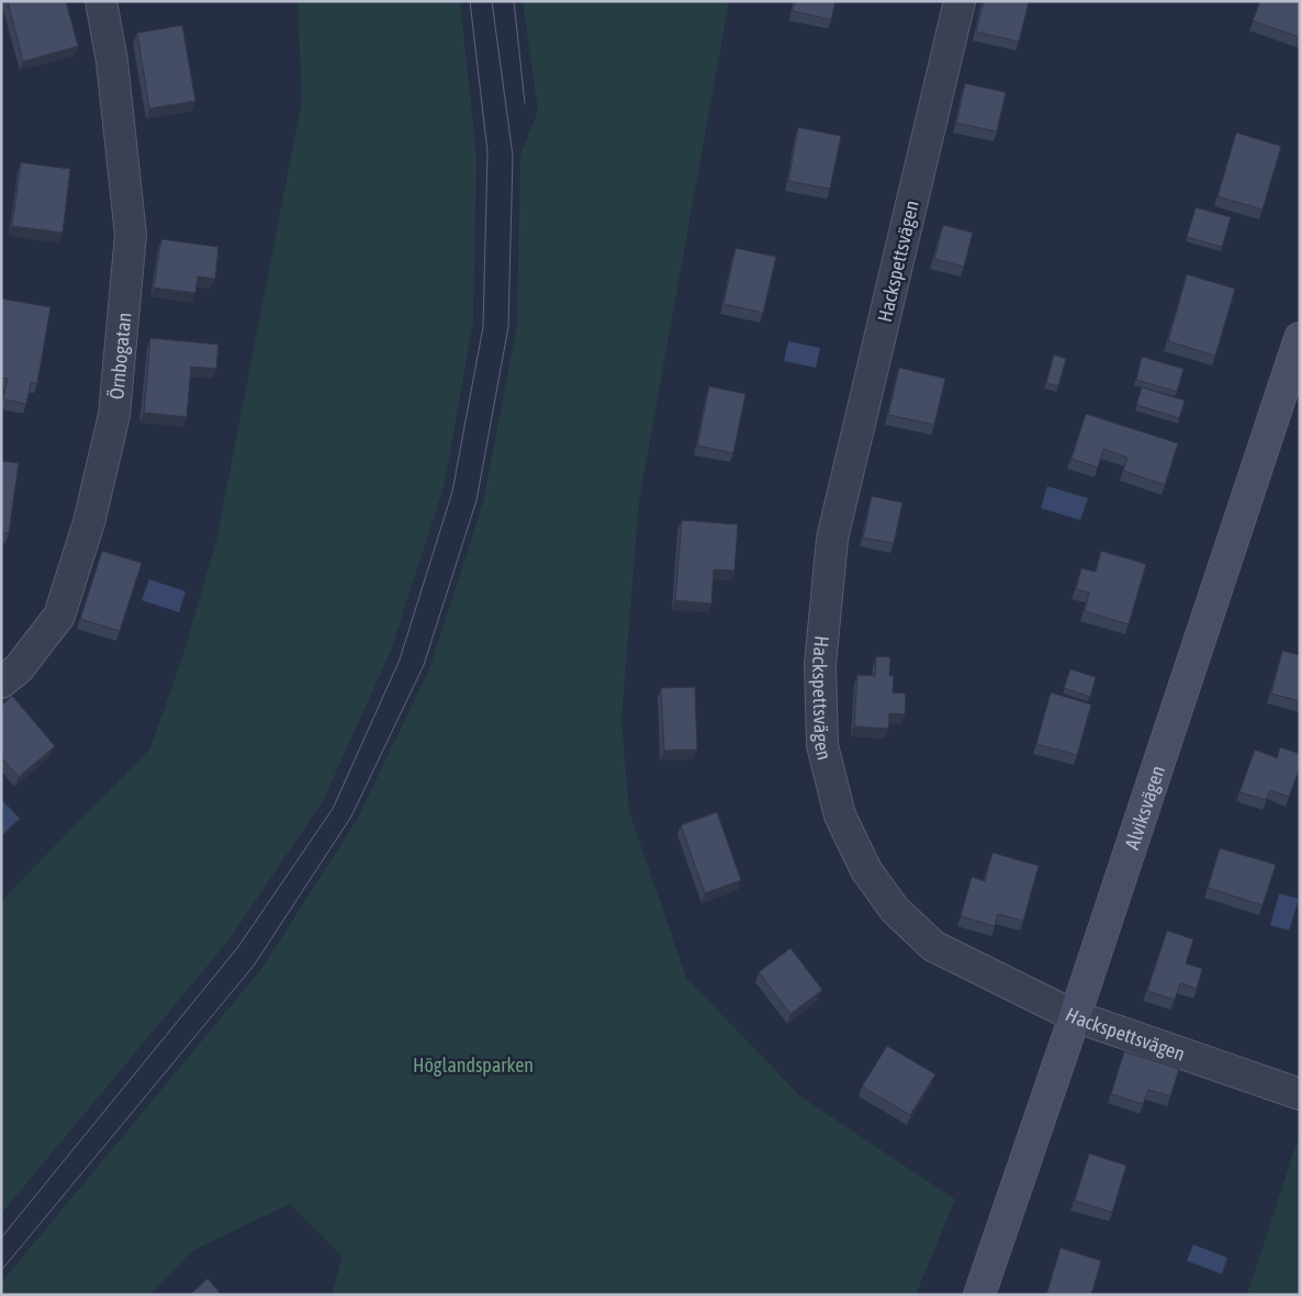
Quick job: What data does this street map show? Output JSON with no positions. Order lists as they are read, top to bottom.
{
  "streets": {
    "street": ["Hackspettsvägen", "Örnbogatan", "Alviksvägen"]
  },
  "crossings": [
    ["Hackspettsvägen", "Alviksvägen"]
  ],
  "parks": ["Höglandsparken"]
}
